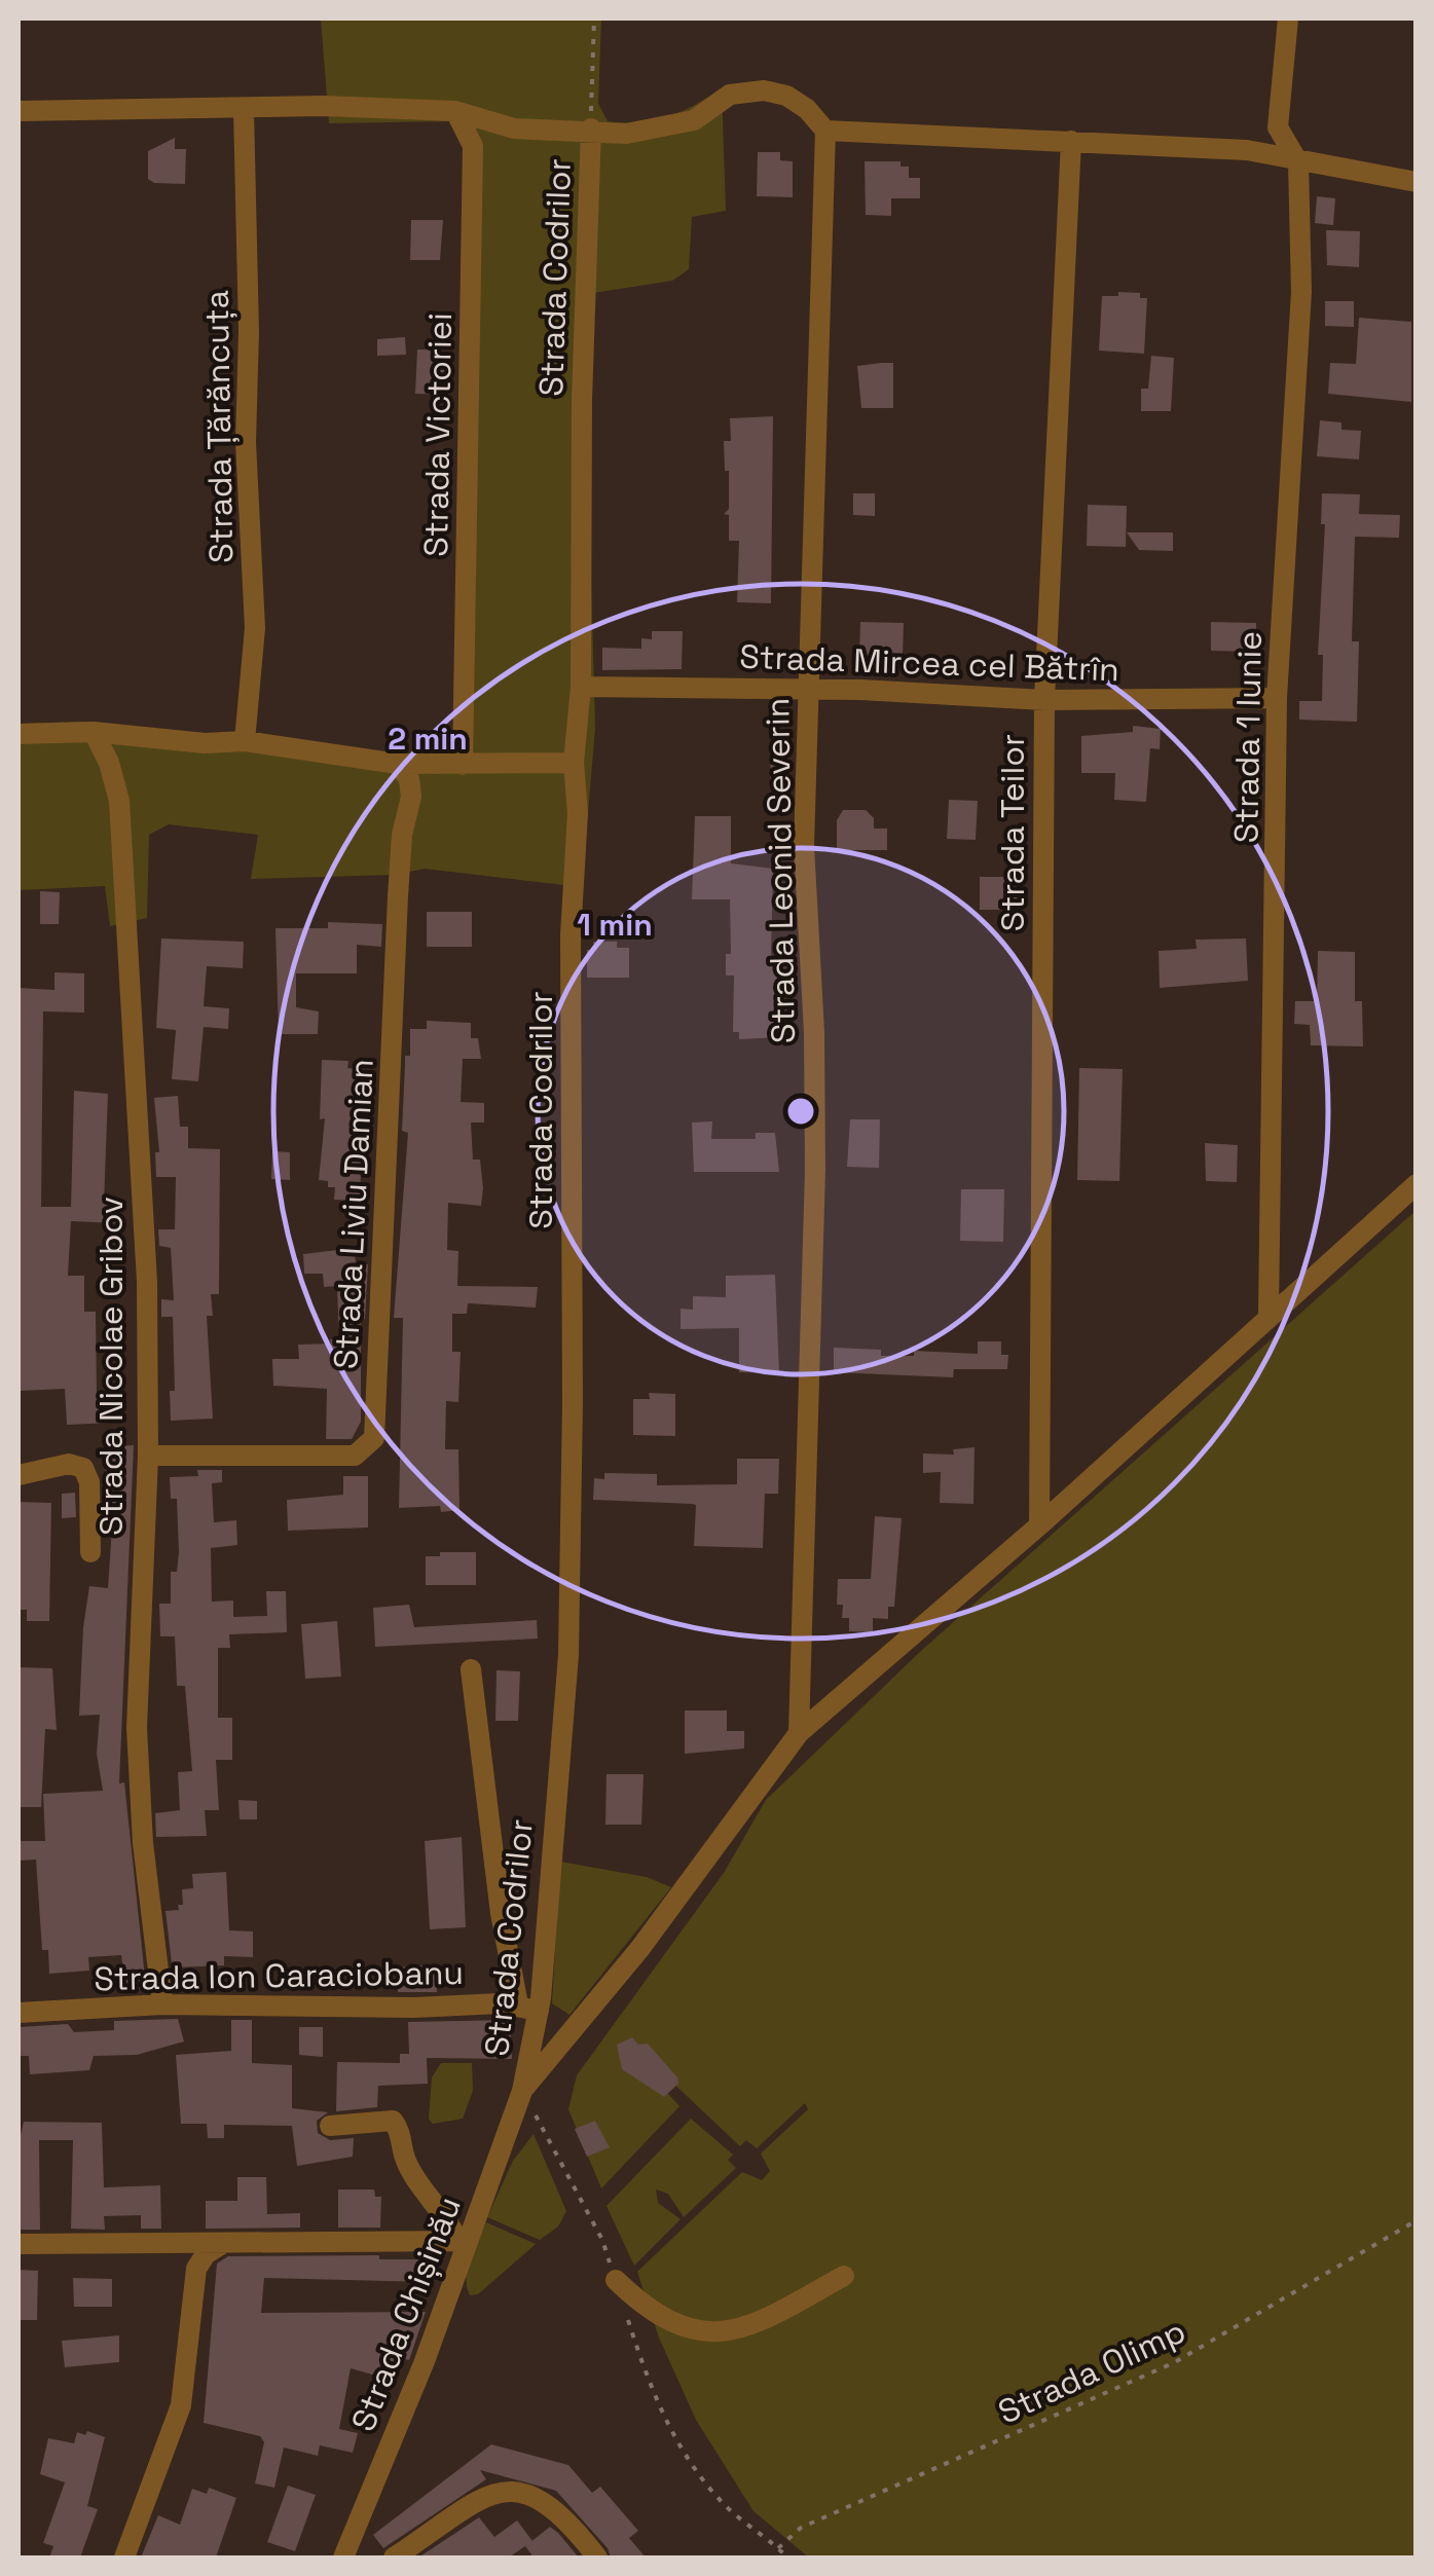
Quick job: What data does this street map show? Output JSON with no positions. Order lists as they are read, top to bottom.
{
  "streets": {
    "street": [
      "Strada Codrilor",
      "Strada Țărăncuța",
      "Strada Victoriei",
      "Strada Mircea cel Bătrîn",
      "Strada 1 Iunie",
      "Strada Teilor",
      "Strada Leonid Severin",
      "Strada Liviu Damian",
      "Strada Nicolae Gribov",
      "Strada Ion Caraciobanu",
      "Strada Chișinău"
    ],
    "path": ["Strada Olimp"]
  },
  "crossings": [
    ["Strada Codrilor", "Strada Mircea cel Bătrîn"],
    ["Strada Codrilor", "Strada Ion Caraciobanu"],
    ["Strada Codrilor", "Strada Chișinău"],
    ["Strada Mircea cel Bătrîn", "Strada 1 Iunie"],
    ["Strada Mircea cel Bătrîn", "Strada Teilor"],
    ["Strada Mircea cel Bătrîn", "Strada Leonid Severin"],
    ["Strada Liviu Damian", "Strada Nicolae Gribov"],
    ["Strada Nicolae Gribov", "Strada Ion Caraciobanu"]
  ],
  "rings": ["2 min", "1 min"]
}
